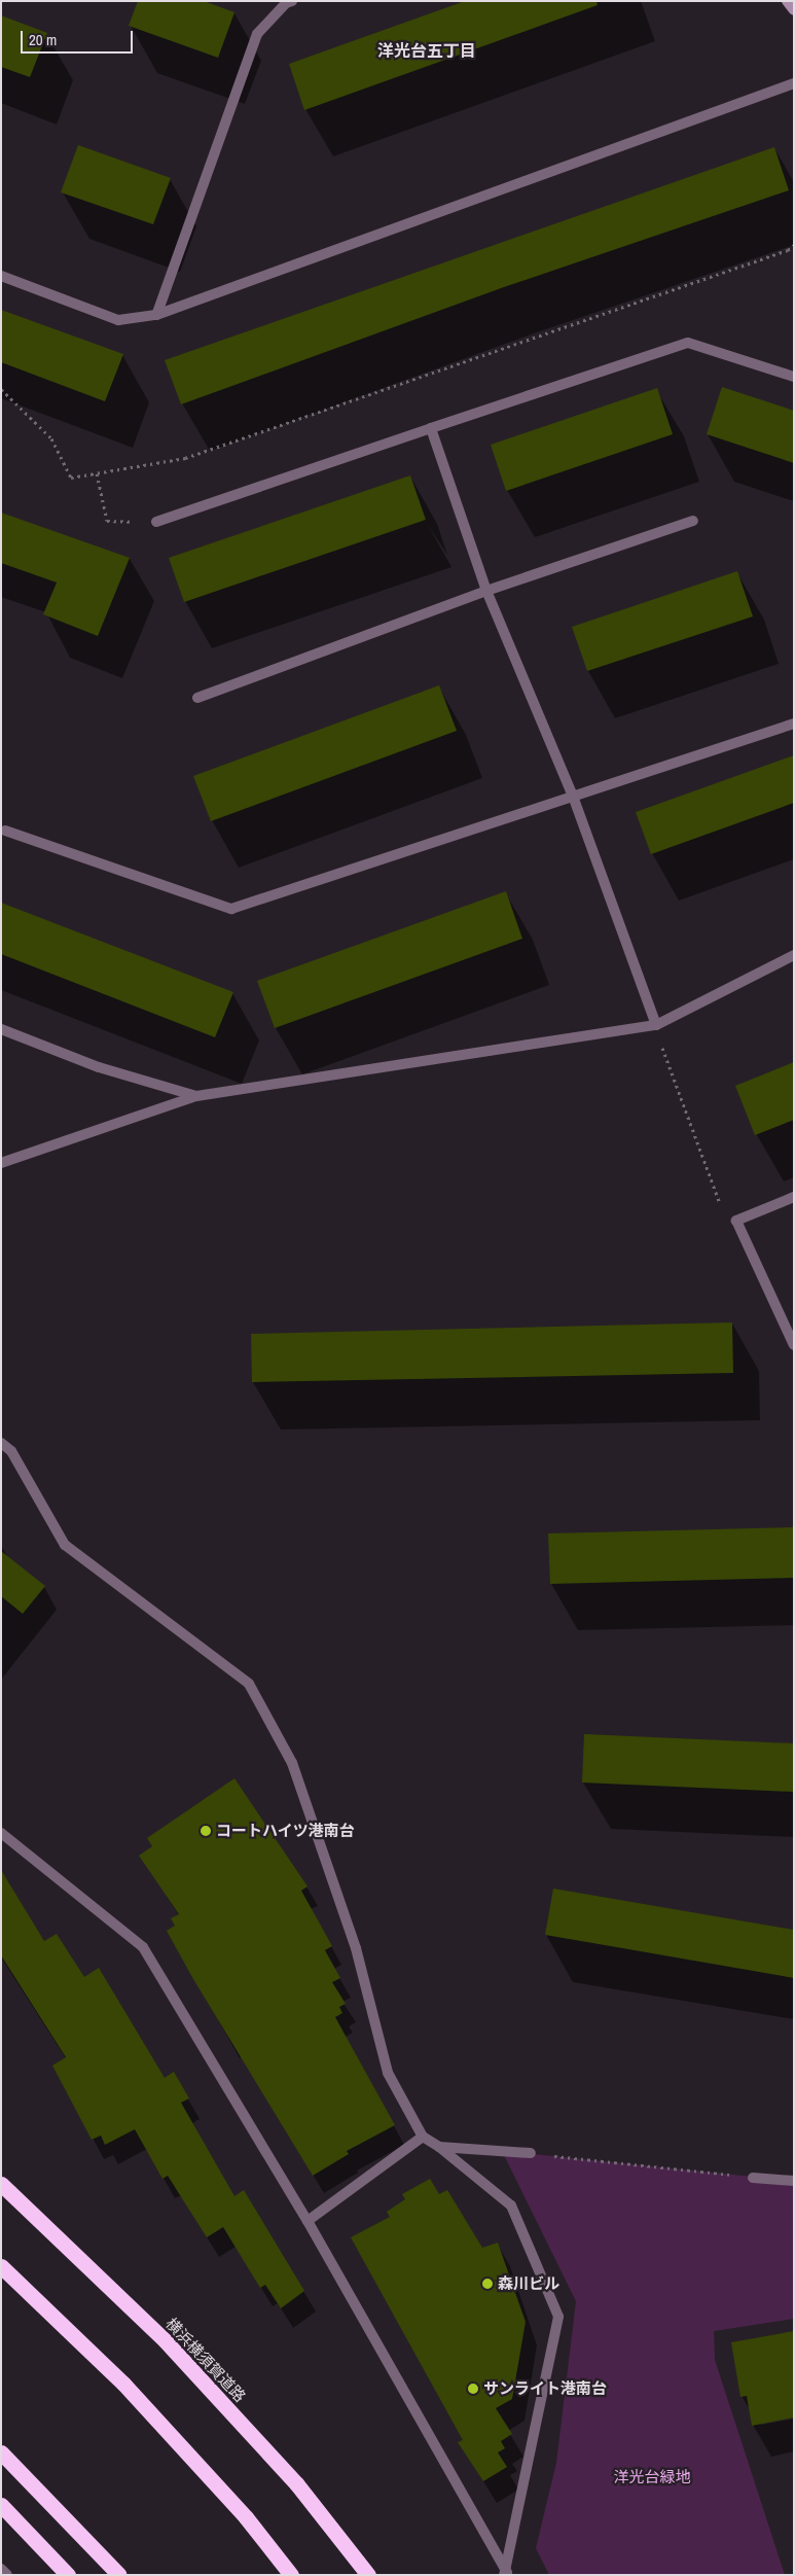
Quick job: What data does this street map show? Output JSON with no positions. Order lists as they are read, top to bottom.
{
  "streets": {
    "highway": ["横浜横須賀道路"]
  },
  "districts": ["洋光台五丁目"],
  "parks": ["洋光台緑地"],
  "places": ["コートハイツ港南台", "森川ビル", "サンライト港南台"],
  "scale_bar": "20 m"
}
